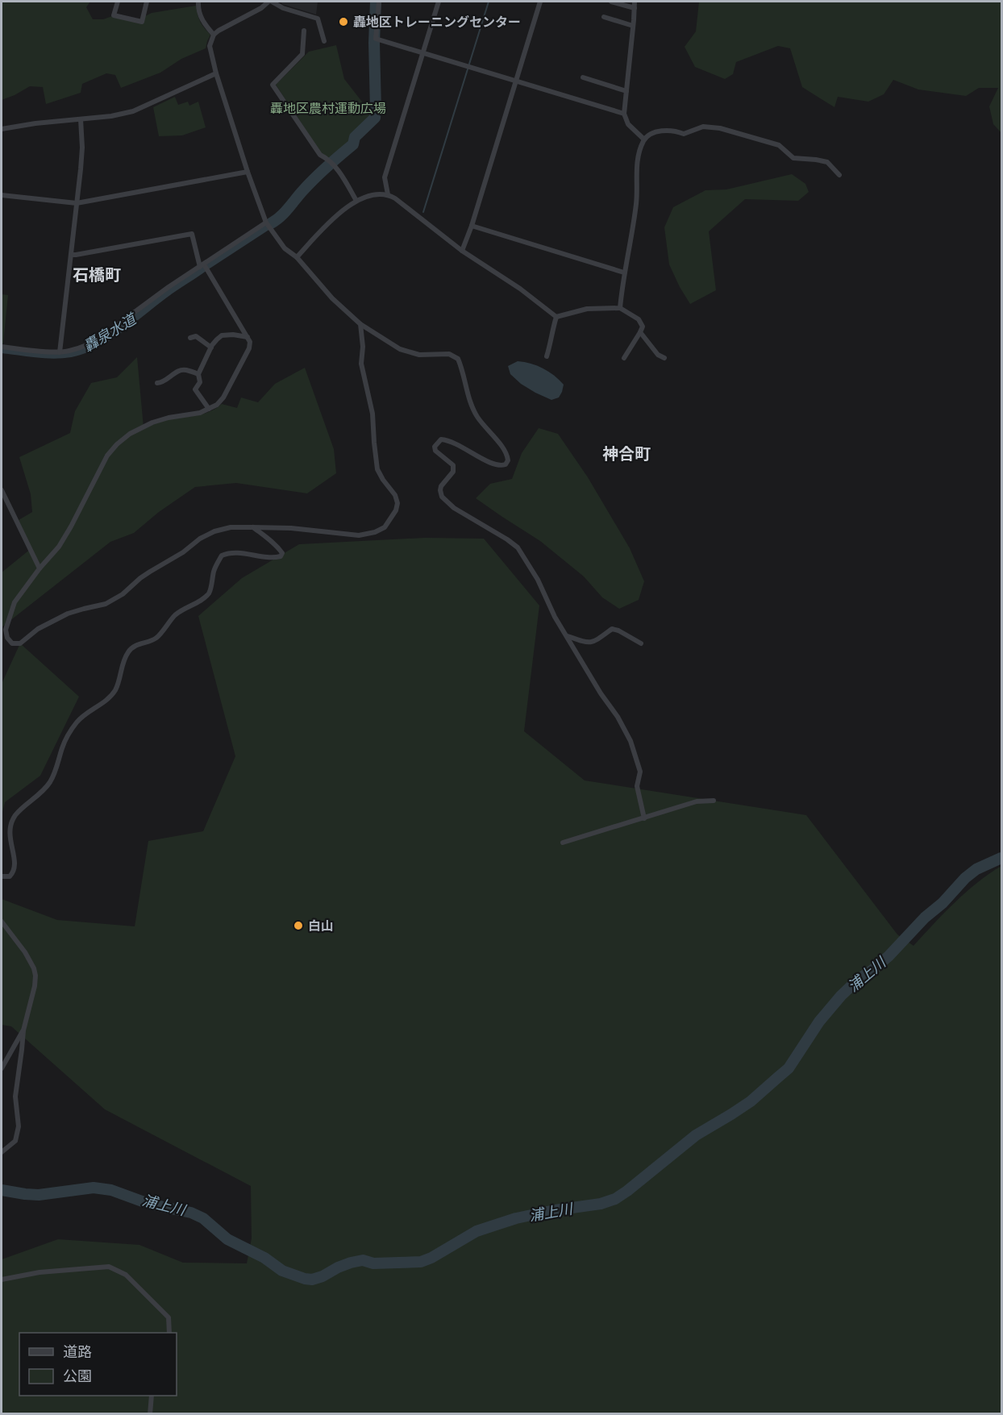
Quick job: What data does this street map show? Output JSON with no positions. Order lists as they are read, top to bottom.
{
  "districts": ["石橋町", "神合町"],
  "water": ["轟泉水道", "浦上川"],
  "parks": ["轟地区農村運動広場"],
  "places": ["轟地区トレーニングセンター", "白山"],
  "legend": ["道路", "公園"]
}
